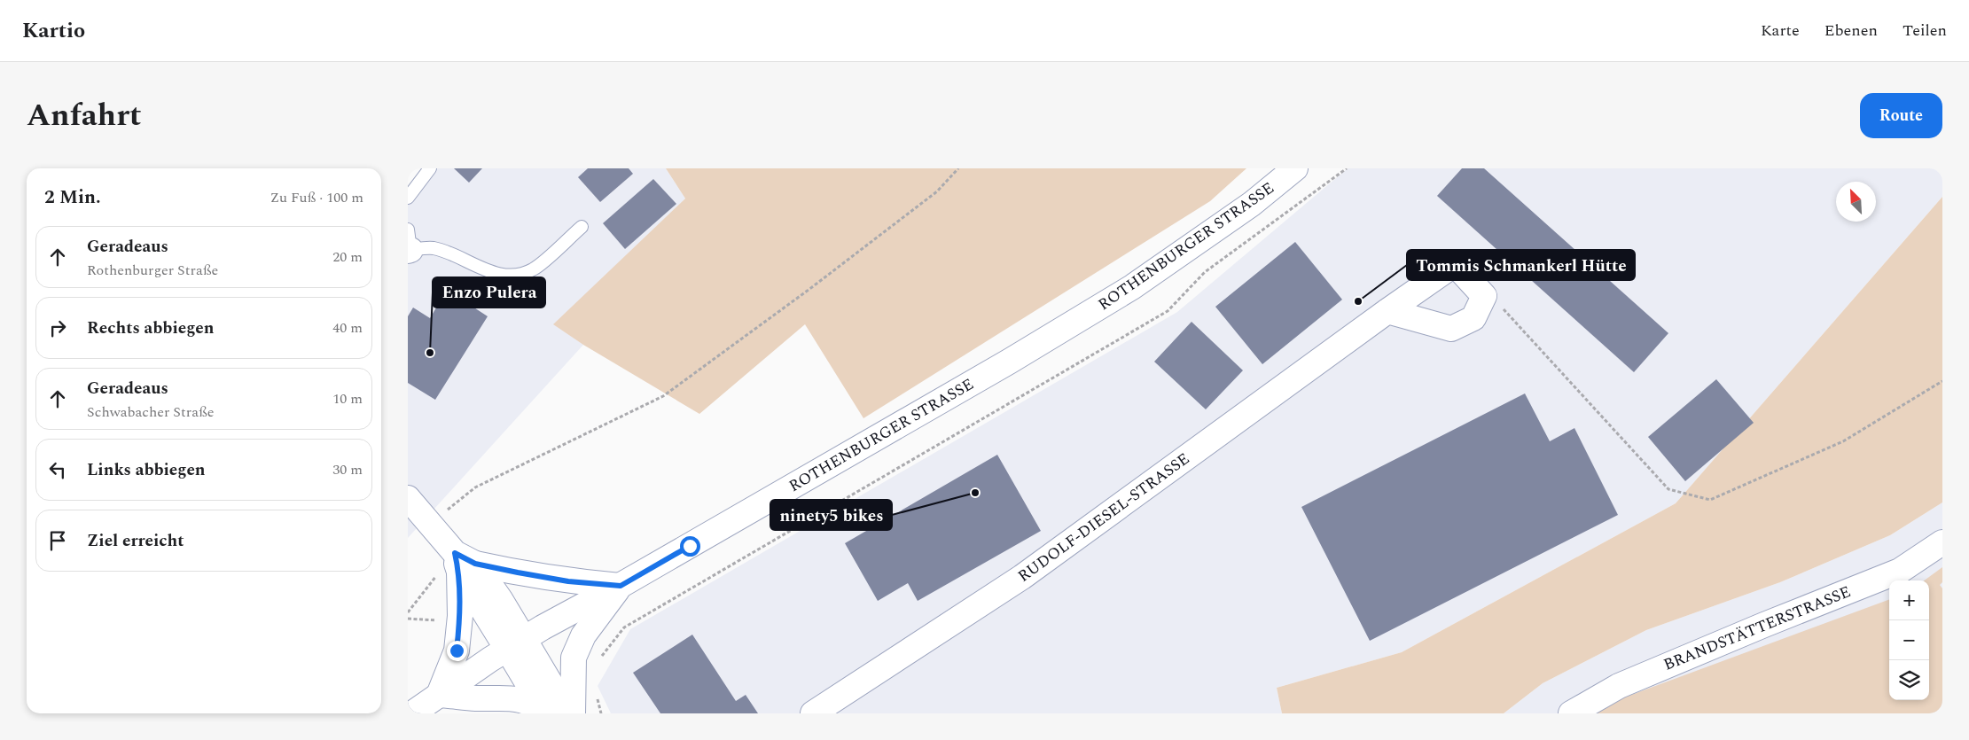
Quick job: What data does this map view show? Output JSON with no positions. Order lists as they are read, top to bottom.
{
  "streets": {
    "street": ["ROTHENBURGER STRASSE", "RUDOLF-DIESEL-STRASSE", "BRANDSTÄTTERSTRASSE"]
  },
  "places": ["Tommis Schmankerl Hütte", "Enzo Pulera", "ninety5 bikes"],
  "north": "top left",
  "page": {
    "header": "Kartio",
    "nav": ["Karte", "Ebenen", "Teilen"],
    "title": "Anfahrt",
    "buttons": "Route",
    "heading": ["2 Min.", "Zu Fuß · 100 m"],
    "list": [
      ["Geradeaus", "Rothenburger Straße", "20 m"],
      ["Rechts abbiegen", "40 m"],
      ["Geradeaus", "Schwabacher Straße", "10 m"],
      ["Links abbiegen", "30 m"],
      "Ziel erreicht"
    ],
    "map_buttons": ["+", "−"]
  }
}
